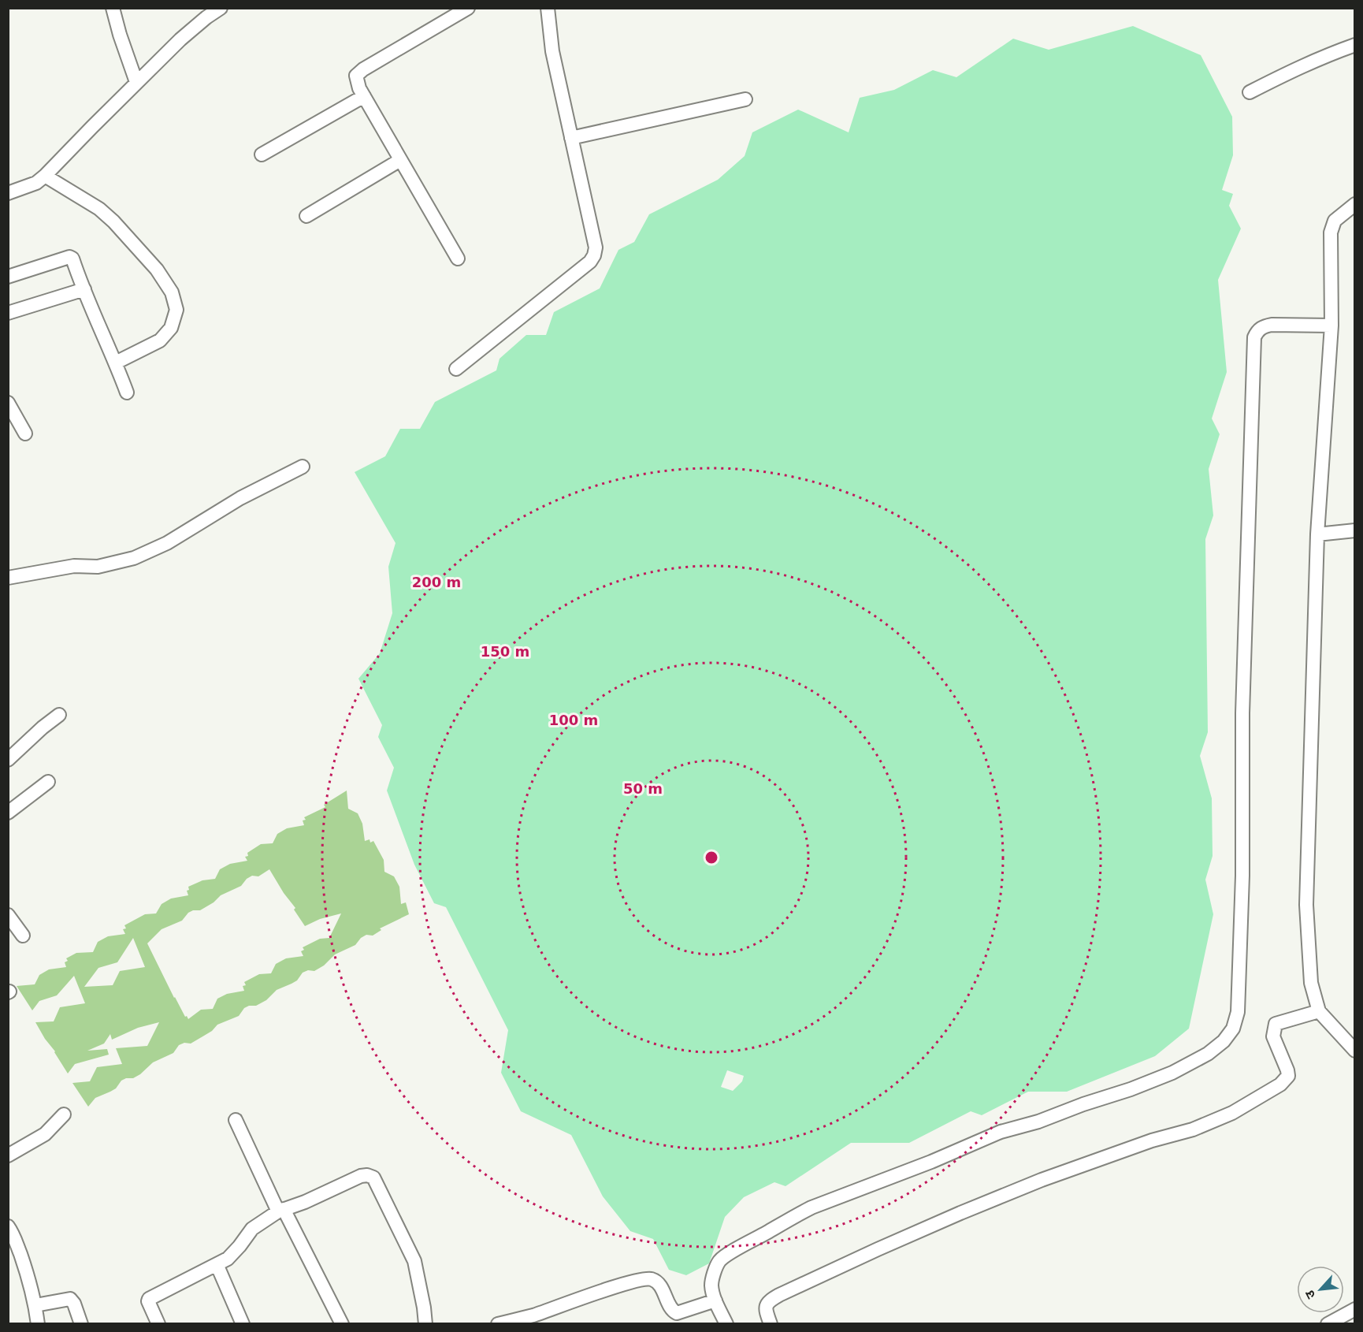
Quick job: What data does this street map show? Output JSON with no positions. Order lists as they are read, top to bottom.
{
  "north": "bottom left",
  "rings": [
    "200 m",
    "150 m",
    "100 m",
    "50 m"
  ]
}
